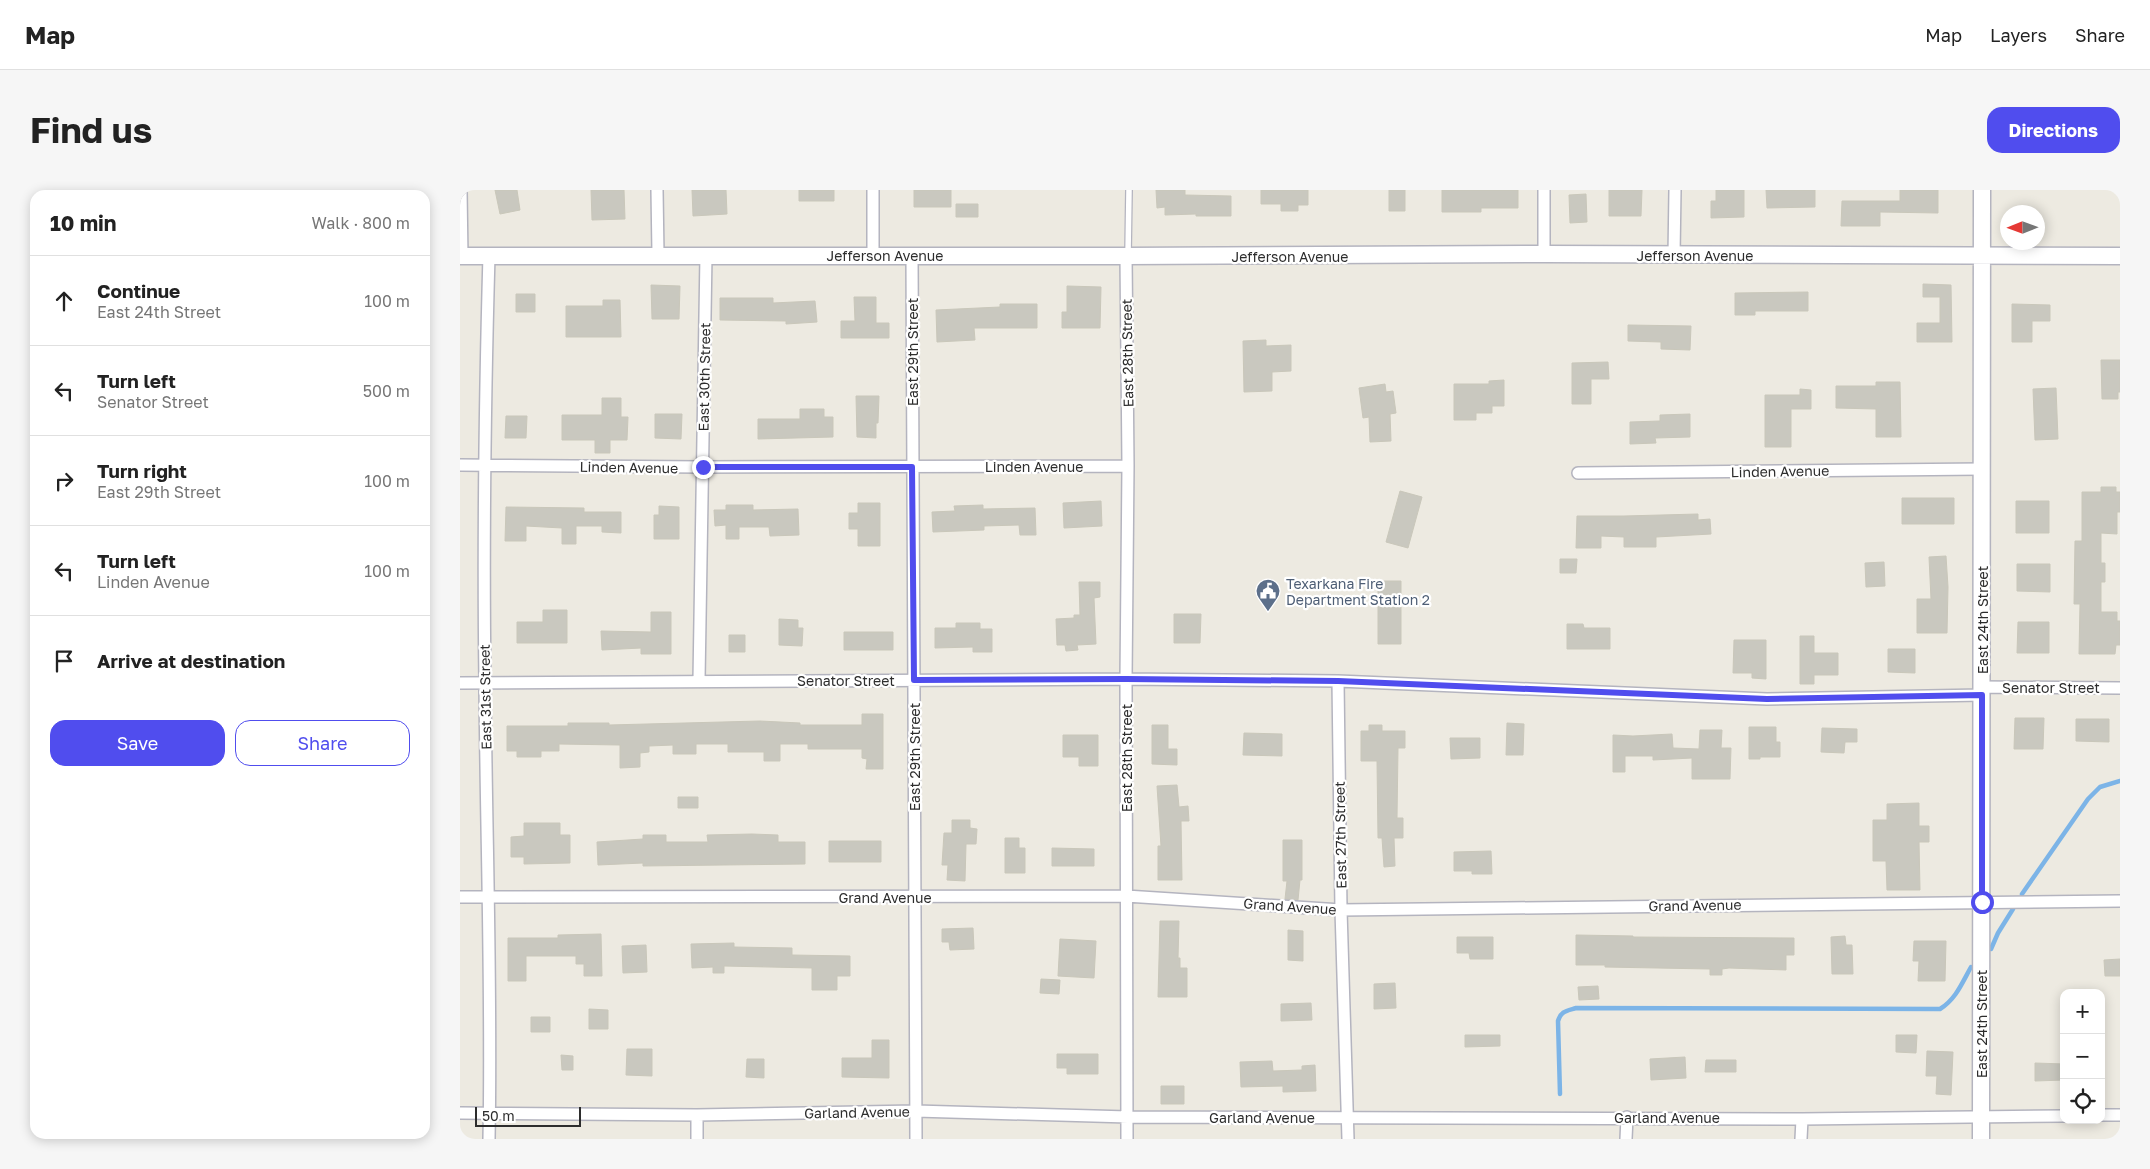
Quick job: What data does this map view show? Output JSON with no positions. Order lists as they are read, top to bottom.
{
  "streets": {
    "main road": ["Jefferson Avenue", "East 24th Street"],
    "street": [
      "East 29th Street",
      "East 28th Street",
      "East 30th Street",
      "Linden Avenue",
      "Senator Street",
      "East 31st Street",
      "East 27th Street",
      "Grand Avenue",
      "Garland Avenue"
    ]
  },
  "crossings": [
    ["Jefferson Avenue", "East 29th Street"],
    ["Jefferson Avenue", "East 28th Street"],
    ["Jefferson Avenue", "East 30th Street"],
    ["Jefferson Avenue", "East 24th Street"],
    ["Jefferson Avenue", "East 31st Street"],
    ["East 29th Street", "Linden Avenue"],
    ["East 29th Street", "Senator Street"],
    ["East 29th Street", "Grand Avenue"],
    ["East 29th Street", "Garland Avenue"],
    ["East 28th Street", "Linden Avenue"],
    ["East 28th Street", "Senator Street"],
    ["East 28th Street", "Grand Avenue"],
    ["East 28th Street", "Garland Avenue"],
    ["East 30th Street", "Linden Avenue"],
    ["East 30th Street", "Senator Street"],
    ["Linden Avenue", "East 24th Street"],
    ["Linden Avenue", "East 31st Street"],
    ["East 24th Street", "Senator Street"],
    ["East 24th Street", "Grand Avenue"],
    ["East 24th Street", "Garland Avenue"],
    ["Senator Street", "East 31st Street"],
    ["Senator Street", "East 27th Street"],
    ["East 31st Street", "Grand Avenue"],
    ["East 31st Street", "Garland Avenue"],
    ["East 27th Street", "Grand Avenue"],
    ["East 27th Street", "Garland Avenue"]
  ],
  "places": {
    "public building": ["Texarkana Fire Department Station 2"]
  },
  "scale_bar": "50 m",
  "north": "left",
  "page": {
    "header": "Map",
    "nav": ["Map", "Layers", "Share"],
    "buttons": [
      "Directions",
      ["Save", "Share"]
    ],
    "title": "Find us",
    "heading": ["10 min", "Walk · 800 m"],
    "list": [
      ["Continue", "East 24th Street", "100 m"],
      ["Turn left", "Senator Street", "500 m"],
      ["Turn right", "East 29th Street", "100 m"],
      ["Turn left", "Linden Avenue", "100 m"],
      "Arrive at destination"
    ],
    "map_buttons": ["+", "−"],
    "scale": "50 m"
  }
}
